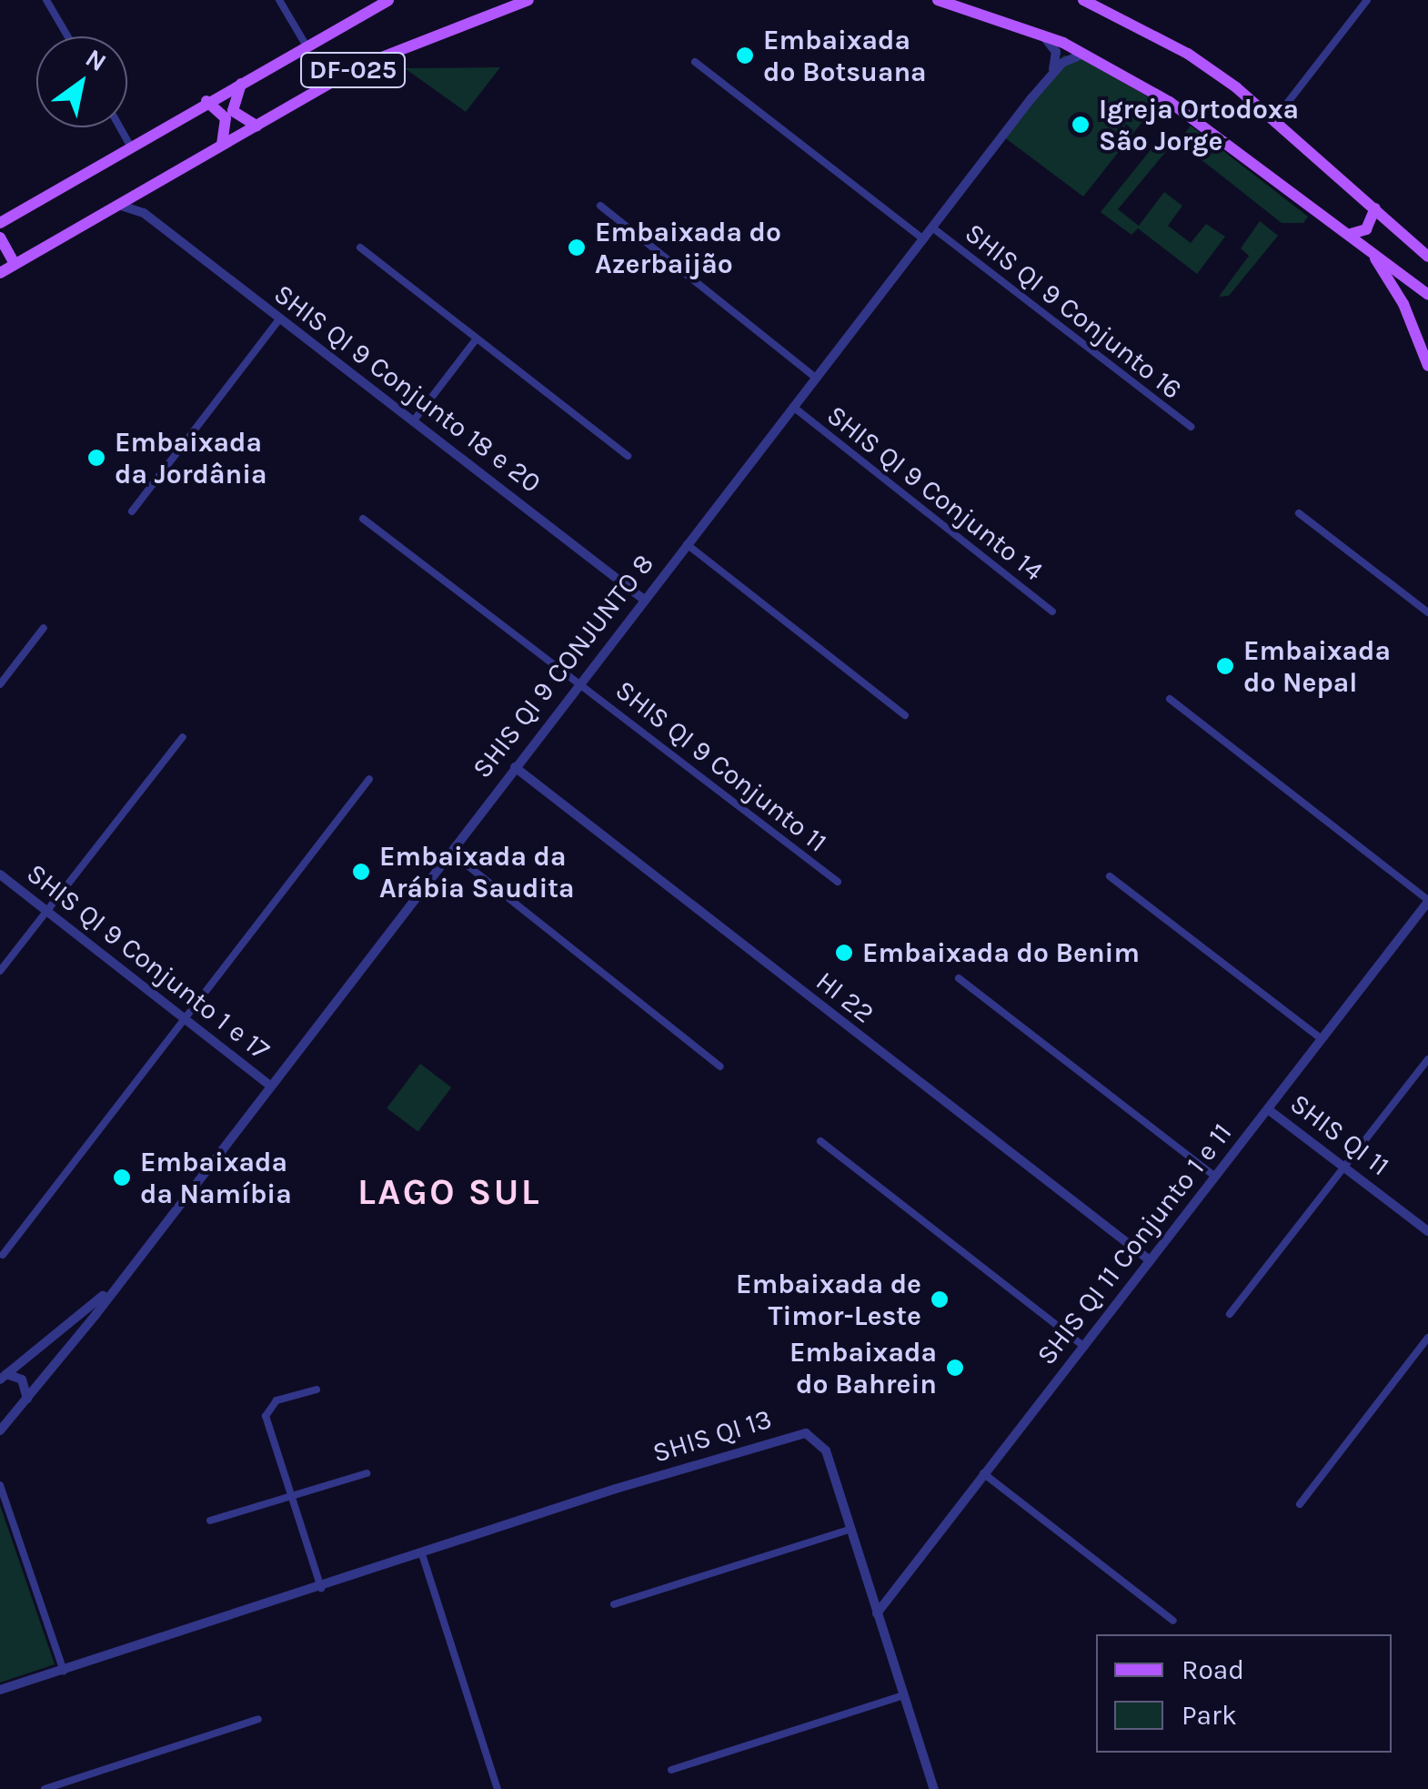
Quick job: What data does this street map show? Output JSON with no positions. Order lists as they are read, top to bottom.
{
  "streets": {
    "main road": ["DF-025"],
    "street": [
      "SHIS QI 9 Conjunto 16",
      "SHIS QI 9 Conjunto 18 e 20",
      "SHIS QI 9 Conjunto 14",
      "SHIS QI 9 CONJUNTO 8",
      "SHIS QI 9 Conjunto 11",
      "SHIS QI 9 Conjunto 1 e 17",
      "HI 22",
      "SHIS QI 11",
      "SHIS QI 11 Conjunto 1 e 11",
      "SHIS QI 13"
    ]
  },
  "crossings": [
    ["DF-025", "SHIS QI 9 Conjunto 18 e 20"],
    ["SHIS QI 9 Conjunto 16", "SHIS QI 9 CONJUNTO 8"],
    ["SHIS QI 9 Conjunto 18 e 20", "SHIS QI 9 CONJUNTO 8"],
    ["SHIS QI 9 Conjunto 14", "SHIS QI 9 CONJUNTO 8"],
    ["SHIS QI 9 CONJUNTO 8", "SHIS QI 9 Conjunto 11"],
    ["SHIS QI 9 CONJUNTO 8", "SHIS QI 9 Conjunto 1 e 17"],
    ["SHIS QI 9 CONJUNTO 8", "HI 22"],
    ["HI 22", "SHIS QI 11 Conjunto 1 e 11"],
    ["SHIS QI 11", "SHIS QI 11 Conjunto 1 e 11"],
    ["SHIS QI 11 Conjunto 1 e 11", "SHIS QI 13"]
  ],
  "districts": ["LAGO SUL"],
  "places": [
    "Embaixada do Botsuana",
    "Igreja Ortodoxa São Jorge",
    "Embaixada do Azerbaijão",
    "Embaixada da Jordânia",
    "Embaixada do Nepal",
    "Embaixada da Arábia Saudita",
    "Embaixada do Benim",
    "Embaixada da Namíbia",
    "Embaixada de Timor-Leste",
    "Embaixada do Bahrein"
  ],
  "legend": ["Road", "Park"],
  "north": "top right"
}
